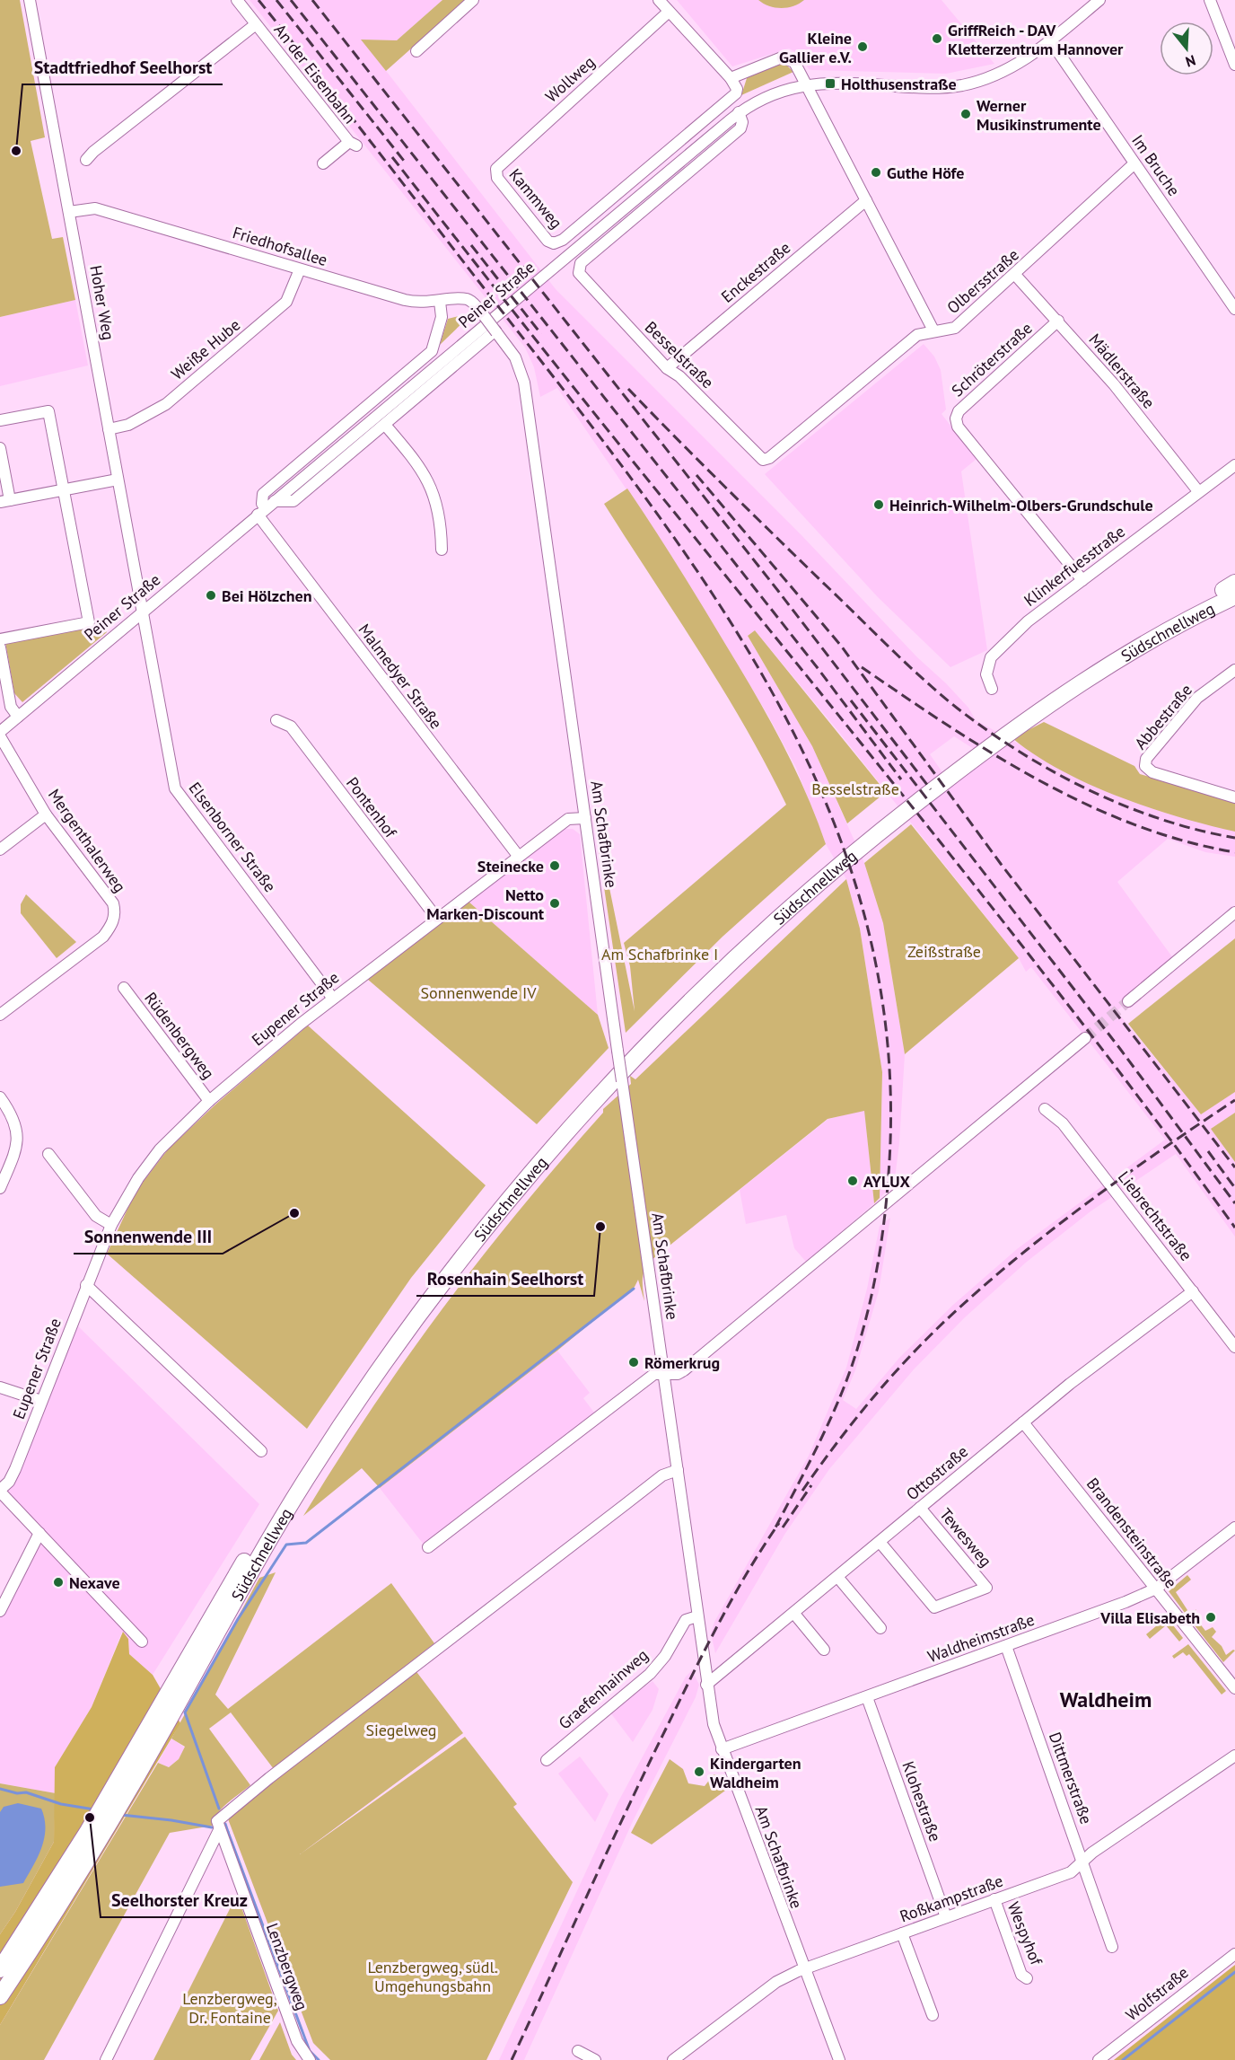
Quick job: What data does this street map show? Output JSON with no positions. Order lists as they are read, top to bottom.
{
  "streets": {
    "highway": ["Südschnellweg"],
    "street": [
      "An der Eisenbahn",
      "Wollweg",
      "Im Bruche",
      "Kammweg",
      "Friedhofsallee",
      "Enckestraße",
      "Olbersstraße",
      "Peiner Straße",
      "Hoher Weg",
      "Weiße Hube",
      "Besselstraße",
      "Schröterstraße",
      "Mädlerstraße",
      "Klinkerfuesstraße",
      "Malmedyer Straße",
      "Abbestraße",
      "Pontenhof",
      "Am Schafbrinke",
      "Elsenborner Straße",
      "Mergenthalerweg",
      "Eupener Straße",
      "Rüdenbergweg",
      "Liebrechtstraße",
      "Ottostraße",
      "Brandensteinstraße",
      "Tewesweg",
      "Waldheimstraße",
      "Graefenhainweg",
      "Dittmerstraße",
      "Klohestraße",
      "Roßkampstraße",
      "Wespyhof",
      "Lenzbergweg",
      "Wolfstraße"
    ]
  },
  "crossings": [
    ["Wollweg", "Kammweg"],
    ["Im Bruche", "Olbersstraße"],
    ["Im Bruche", "Peiner Straße"],
    ["Friedhofsallee", "Peiner Straße"],
    ["Friedhofsallee", "Hoher Weg"],
    ["Friedhofsallee", "Weiße Hube"],
    ["Friedhofsallee", "Am Schafbrinke"],
    ["Enckestraße", "Besselstraße"],
    ["Olbersstraße", "Besselstraße"],
    ["Olbersstraße", "Mädlerstraße"],
    ["Peiner Straße", "Hoher Weg"],
    ["Peiner Straße", "Besselstraße"],
    ["Peiner Straße", "Malmedyer Straße"],
    ["Peiner Straße", "Am Schafbrinke"],
    ["Peiner Straße", "Elsenborner Straße"],
    ["Hoher Weg", "Weiße Hube"],
    ["Hoher Weg", "Elsenborner Straße"],
    ["Schröterstraße", "Mädlerstraße"],
    ["Schröterstraße", "Klinkerfuesstraße"],
    ["Mädlerstraße", "Klinkerfuesstraße"],
    ["Malmedyer Straße", "Eupener Straße"],
    ["Pontenhof", "Eupener Straße"],
    ["Am Schafbrinke", "Eupener Straße"],
    ["Am Schafbrinke", "Ottostraße"],
    ["Am Schafbrinke", "Waldheimstraße"],
    ["Am Schafbrinke", "Graefenhainweg"],
    ["Am Schafbrinke", "Roßkampstraße"],
    ["Elsenborner Straße", "Eupener Straße"],
    ["Eupener Straße", "Rüdenbergweg"],
    ["Liebrechtstraße", "Ottostraße"],
    ["Ottostraße", "Brandensteinstraße"],
    ["Ottostraße", "Tewesweg"],
    ["Brandensteinstraße", "Waldheimstraße"],
    ["Waldheimstraße", "Dittmerstraße"],
    ["Waldheimstraße", "Klohestraße"],
    ["Dittmerstraße", "Roßkampstraße"],
    ["Klohestraße", "Roßkampstraße"],
    ["Roßkampstraße", "Wespyhof"]
  ],
  "districts": ["Waldheim"],
  "parks": [
    "Besselstraße",
    "Zeißstraße",
    "Am Schafbrinke I",
    "Sonnenwende IV",
    "Siegelweg",
    "Lenzbergweg, südl. Umgehungsbahn",
    "Lenzbergweg, Dr. Fontaine"
  ],
  "places": {
    "other": [
      "GriffReich - DAV Kletterzentrum Hannover",
      "Kleine Gallier e.V.",
      "Werner Musikinstrumente",
      "Stadtfriedhof Seelhorst",
      "Guthe Höfe",
      "Heinrich-Wilhelm-Olbers-Grundschule",
      "Bei Hölzchen",
      "Steinecke",
      "Netto Marken-Discount",
      "AYLUX",
      "Sonnenwende III",
      "Rosenhain Seelhorst",
      "Römerkrug",
      "Nexave",
      "Villa Elisabeth",
      "Kindergarten Waldheim",
      "Seelhorster Kreuz"
    ],
    "transit": ["Holthusenstraße"]
  },
  "north": "bottom"
}
